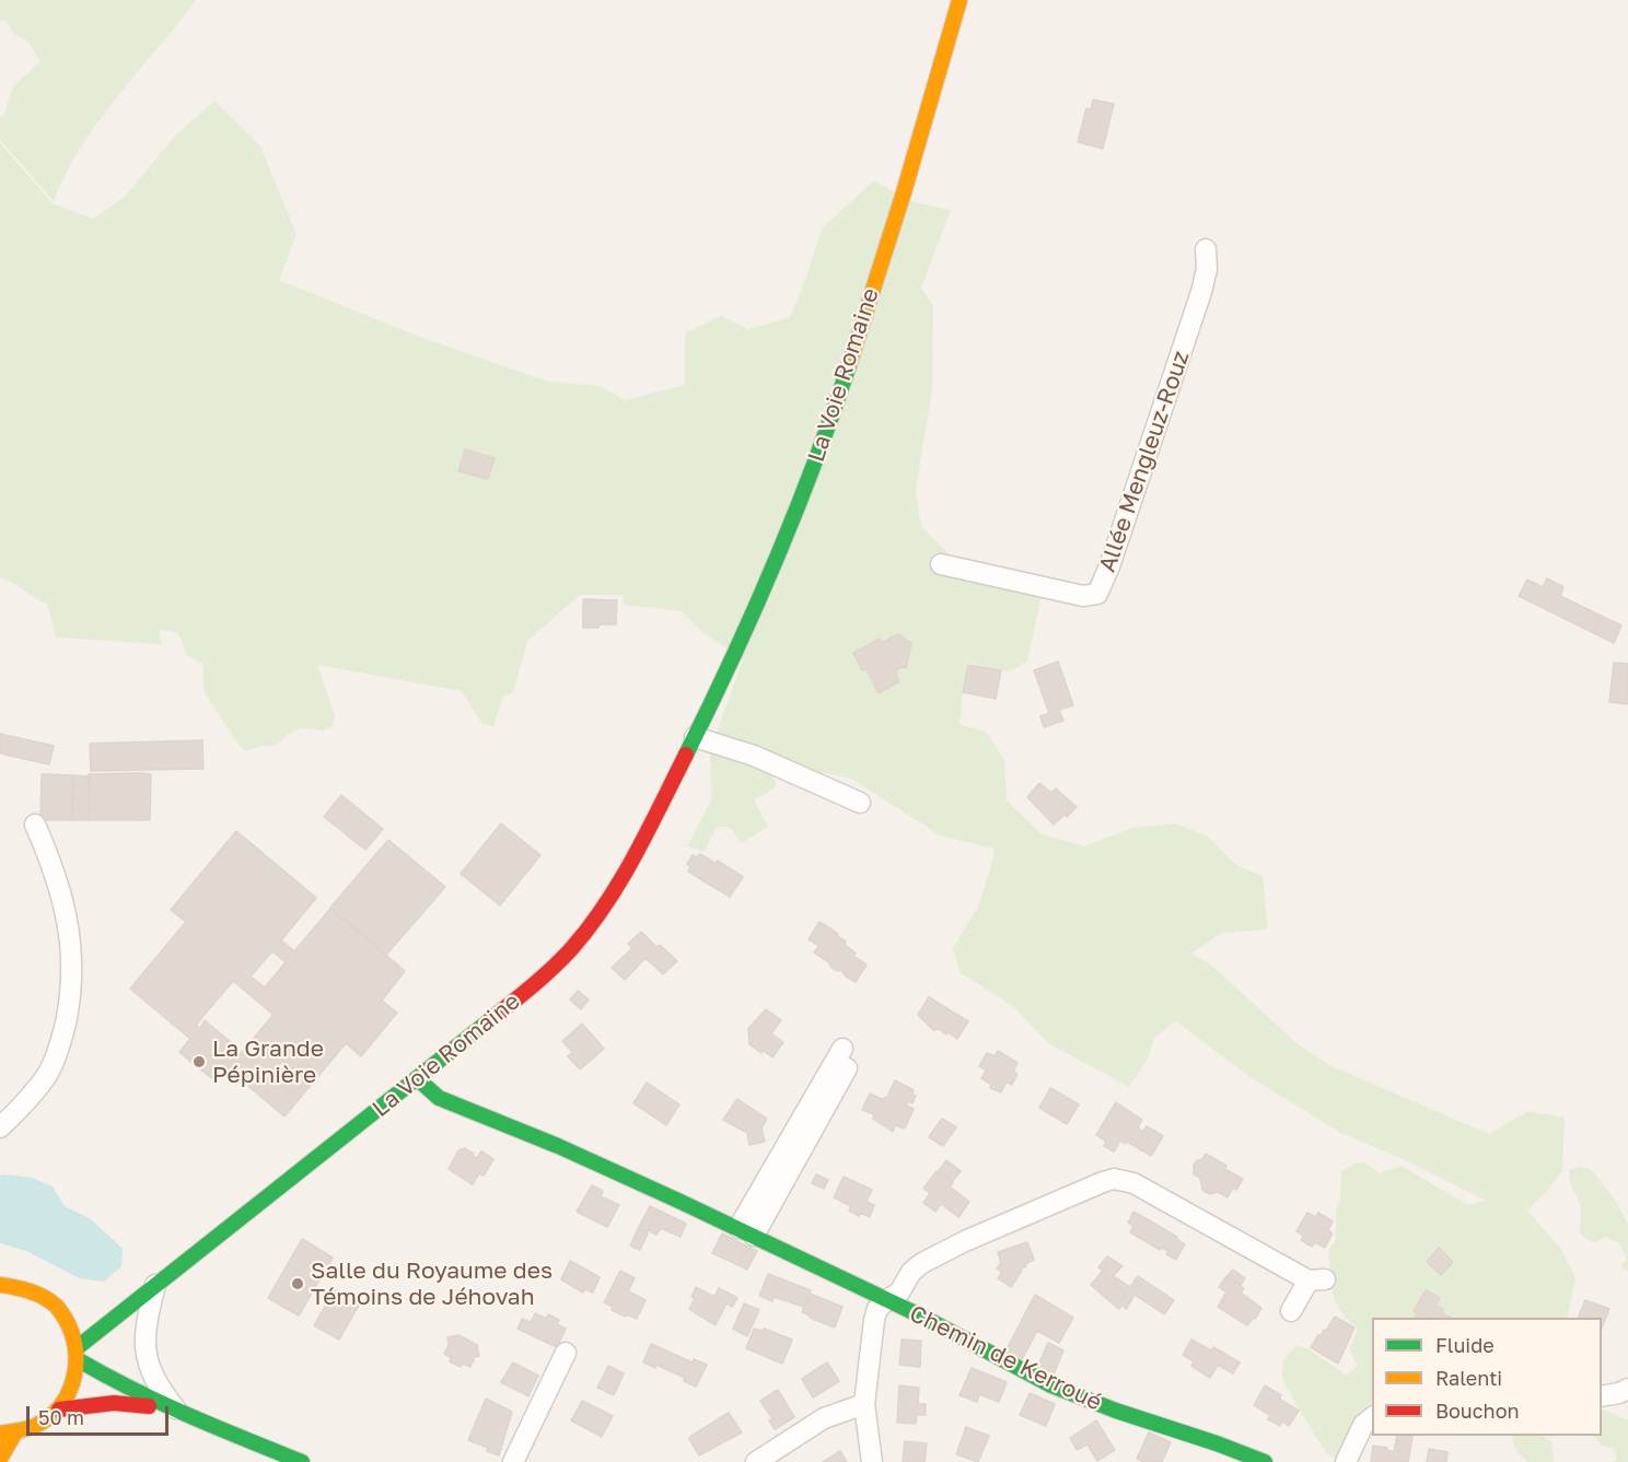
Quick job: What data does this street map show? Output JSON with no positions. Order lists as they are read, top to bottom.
{
  "streets": {
    "street": ["La Voie Romaine", "Allée Mengleuz-Rouz", "Chemin de Kerroué"]
  },
  "crossings": [
    ["La Voie Romaine", "Chemin de Kerroué"]
  ],
  "places": ["La Grande Pépinière", "Salle du Royaume des Témoins de Jéhovah"],
  "legend": ["Fluide", "Ralenti", "Bouchon"],
  "scale_bar": "50 m"
}
